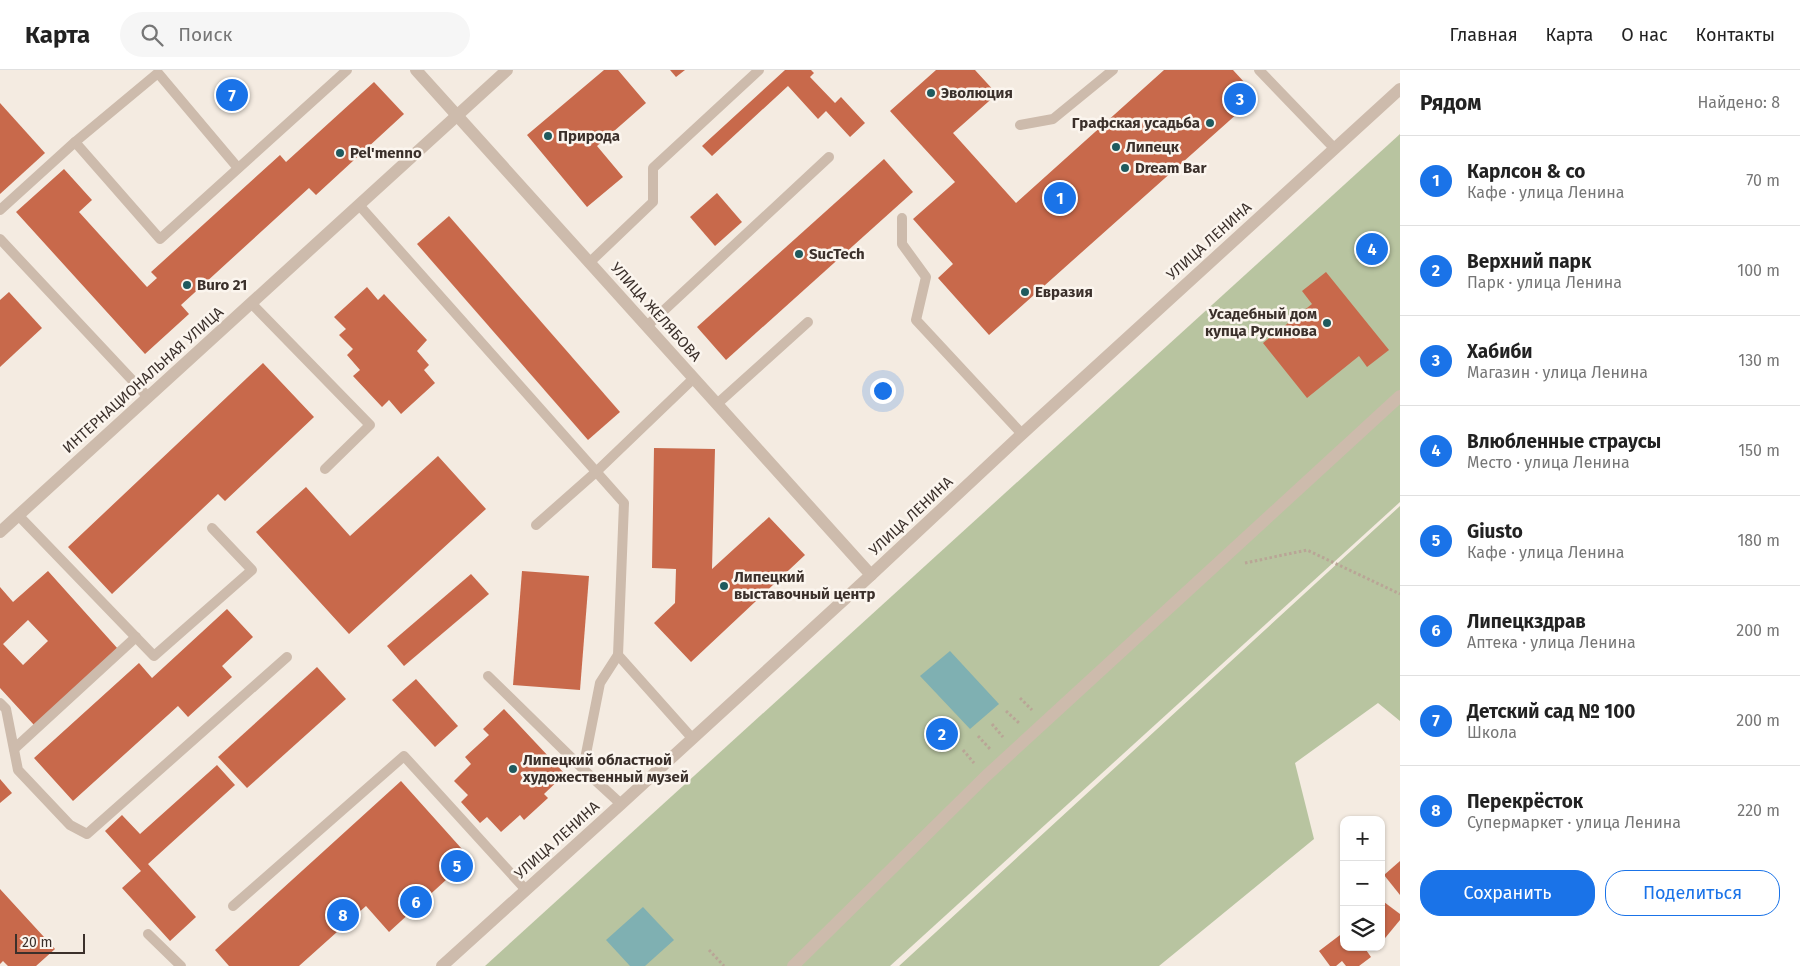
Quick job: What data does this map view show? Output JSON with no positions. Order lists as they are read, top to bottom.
{
  "streets": {
    "street": ["УЛИЦА ЛЕНИНА", "УЛИЦА ЖЕЛЯБОВА", "ИНТЕРНАЦИОНАЛЬНАЯ УЛИЦА"]
  },
  "crossings": [
    ["УЛИЦА ЛЕНИНА", "УЛИЦА ЖЕЛЯБОВА"],
    ["УЛИЦА ЖЕЛЯБОВА", "ИНТЕРНАЦИОНАЛЬНАЯ УЛИЦА"]
  ],
  "places": [
    "Эволюция",
    "Графская усадьба",
    "Природа",
    "Липецк",
    "Pel'menno",
    "Dream Bar",
    "SucTech",
    "Buro 21",
    "Евразия",
    "Усадебный дом купца Русинова",
    "Липецкий выставочный центр",
    "Липецкий областной художественный музей"
  ],
  "scale_bar": "20 m",
  "page": {
    "header": "Карта",
    "search": "Поиск",
    "nav": [
      "Главная",
      "Карта",
      "О нас",
      "Контакты"
    ],
    "heading": ["Рядом", "Найдено: 8"],
    "pins": [
      "7",
      "3",
      "1",
      "4",
      "2",
      "5",
      "6",
      "8"
    ],
    "list": [
      {
        "mark": "1",
        "name": "Карлсон & co",
        "note": "Кафе · улица Ленина",
        "value": "70 m"
      },
      {
        "mark": "2",
        "name": "Верхний парк",
        "note": "Парк · улица Ленина",
        "value": "100 m"
      },
      {
        "mark": "3",
        "name": "Хабиби",
        "note": "Магазин · улица Ленина",
        "value": "130 m"
      },
      {
        "mark": "4",
        "name": "Влюбленные страусы",
        "note": "Место · улица Ленина",
        "value": "150 m"
      },
      {
        "mark": "5",
        "name": "Giusto",
        "note": "Кафе · улица Ленина",
        "value": "180 m"
      },
      {
        "mark": "6",
        "name": "Липецкздрав",
        "note": "Аптека · улица Ленина",
        "value": "200 m"
      },
      {
        "mark": "7",
        "name": "Детский сад № 100",
        "note": "Школа",
        "value": "200 m"
      },
      {
        "mark": "8",
        "name": "Перекрёсток",
        "note": "Супермаркет · улица Ленина",
        "value": "220 m"
      }
    ],
    "map_buttons": ["+", "−"],
    "buttons": ["Сохранить", "Поделиться"],
    "scale": "20 m"
  }
}
